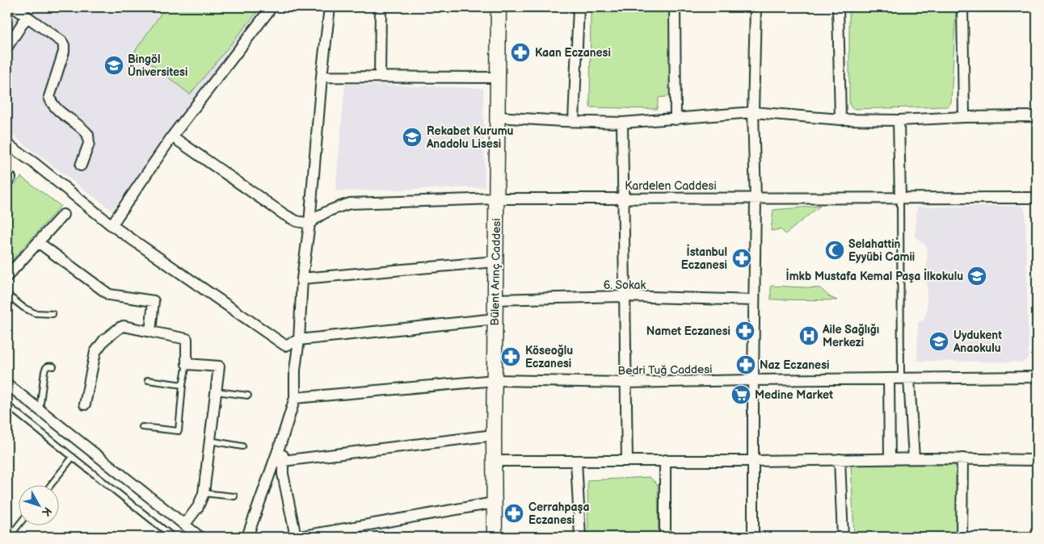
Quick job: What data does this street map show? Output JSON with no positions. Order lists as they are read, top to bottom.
{
  "streets": {
    "street": [
      "Kardelen Caddesi",
      "Bülent Arınç Caddesi",
      "6. Sokak",
      "Bedri Tuğ Caddesi"
    ]
  },
  "crossings": [
    ["Kardelen Caddesi", "Bülent Arınç Caddesi"],
    ["Bülent Arınç Caddesi", "6. Sokak"],
    ["Bülent Arınç Caddesi", "Bedri Tuğ Caddesi"]
  ],
  "places": {
    "pharmacy": [
      "Kaan Eczanesi",
      "İstanbul Eczanesi",
      "Namet Eczanesi",
      "Köseoğlu Eczanesi",
      "Naz Eczanesi",
      "Cerrahpaşa Eczanesi"
    ],
    "school or university": [
      "Bingöl Üniversitesi",
      "Rekabet Kurumu Anadolu Lisesi",
      "İmkb Mustafa Kemal Paşa İlkokulu",
      "Uydukent Anaokulu"
    ],
    "mosque": ["Selahattin Eyyübi Camii"],
    "hospital": ["Aile Sağlığı Merkezi"],
    "supermarket": ["Medine Market"]
  },
  "north": "bottom right"
}
